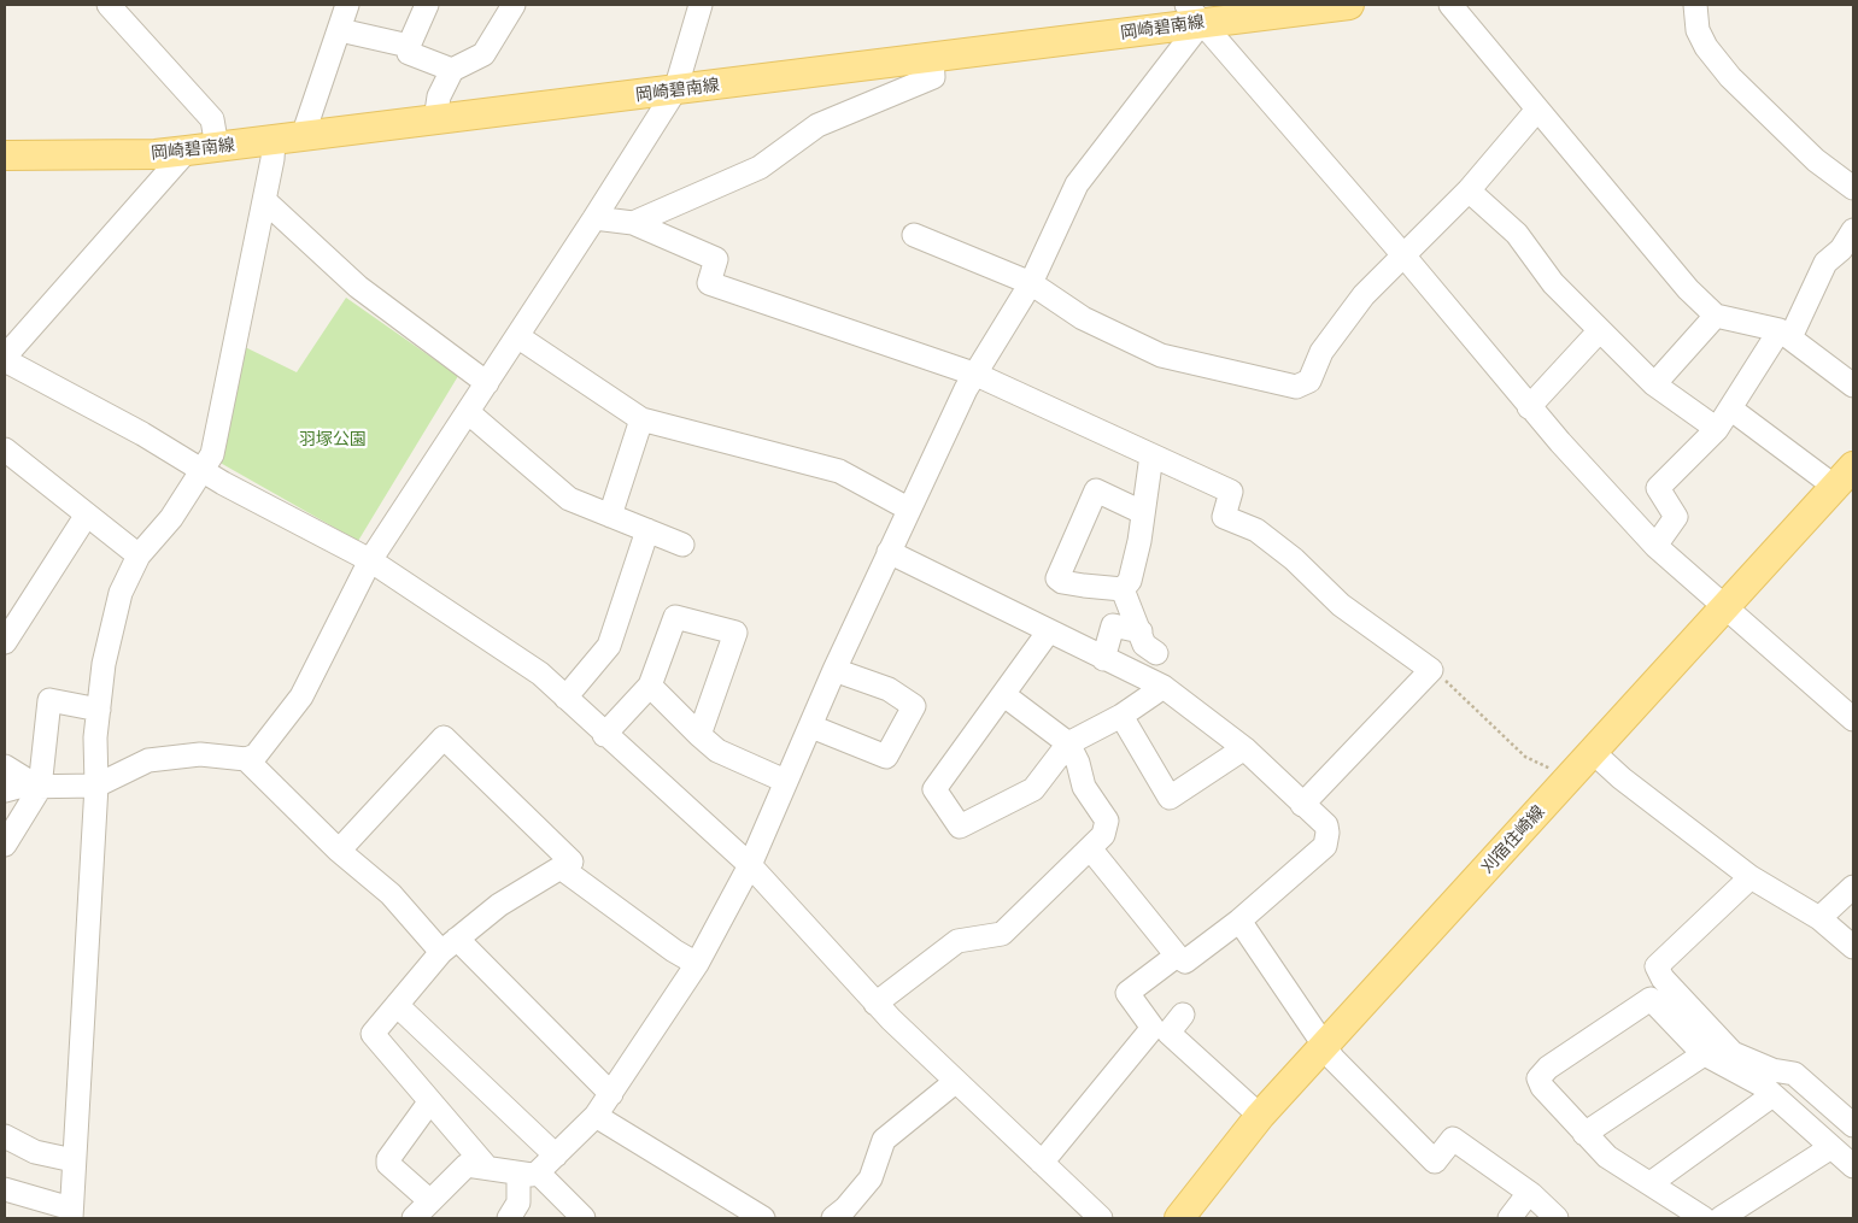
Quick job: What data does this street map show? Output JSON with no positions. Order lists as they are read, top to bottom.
{
  "streets": {
    "main road": ["岡崎碧南線", "刈宿住崎線"]
  },
  "parks": ["羽塚公園"]
}
